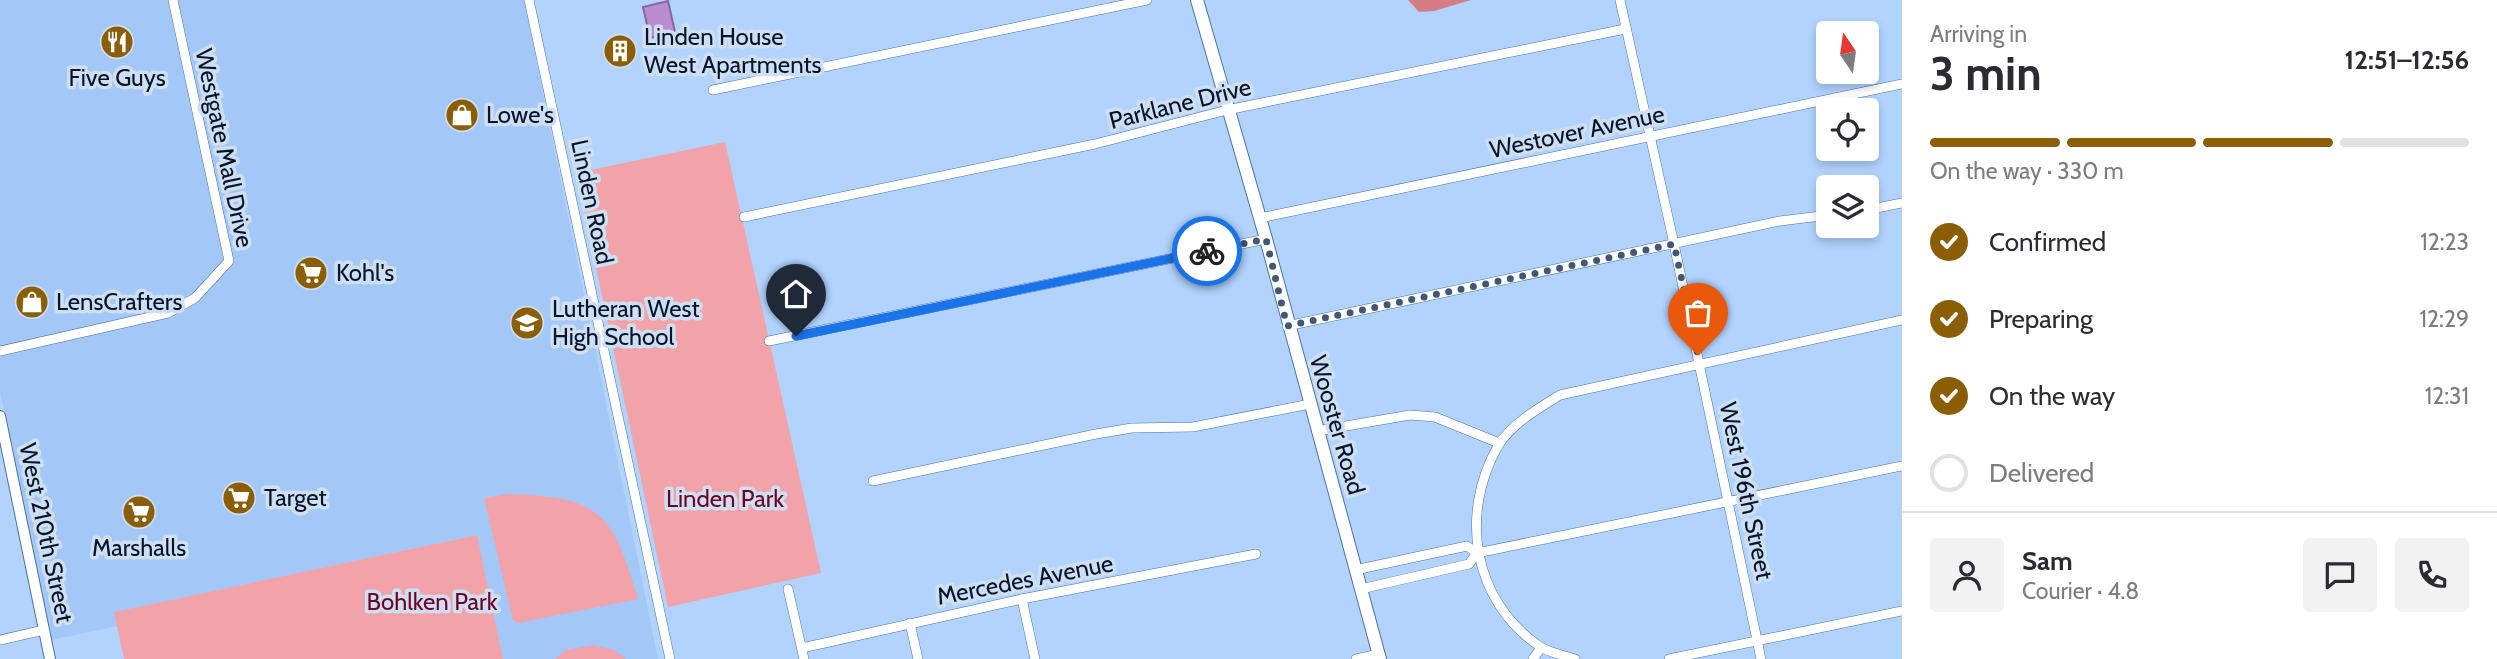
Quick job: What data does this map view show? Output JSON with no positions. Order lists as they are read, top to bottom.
{
  "streets": {
    "main road": ["Wooster Road"],
    "street": [
      "Parklane Drive",
      "Westover Avenue",
      "Westgate Mall Drive",
      "Linden Road",
      "West 196th Street",
      "West 210th Street",
      "Mercedes Avenue"
    ]
  },
  "crossings": [
    ["Parklane Drive", "Wooster Road"],
    ["Parklane Drive", "West 196th Street"],
    ["Westover Avenue", "Wooster Road"],
    ["Westover Avenue", "West 196th Street"]
  ],
  "parks": ["Linden Park", "Bohlken Park"],
  "places": {
    "restaurant": ["Five Guys"],
    "building": ["Linden House West Apartments"],
    "shop": ["Lowe's", "LensCrafters"],
    "supermarket": ["Kohl's", "Target", "Marshalls"],
    "school or university": ["Lutheran West High School"]
  },
  "north": "top",
  "page": {
    "heading": ["3 min", "Arriving in", "12:51–12:56"],
    "panel": ["Sam", "Courier · 4.8"],
    "bar": "On the way · 330 m",
    "list": [
      ["Confirmed", "12:23"],
      ["Preparing", "12:29"],
      ["On the way", "12:31"],
      "Delivered"
    ]
  }
}
